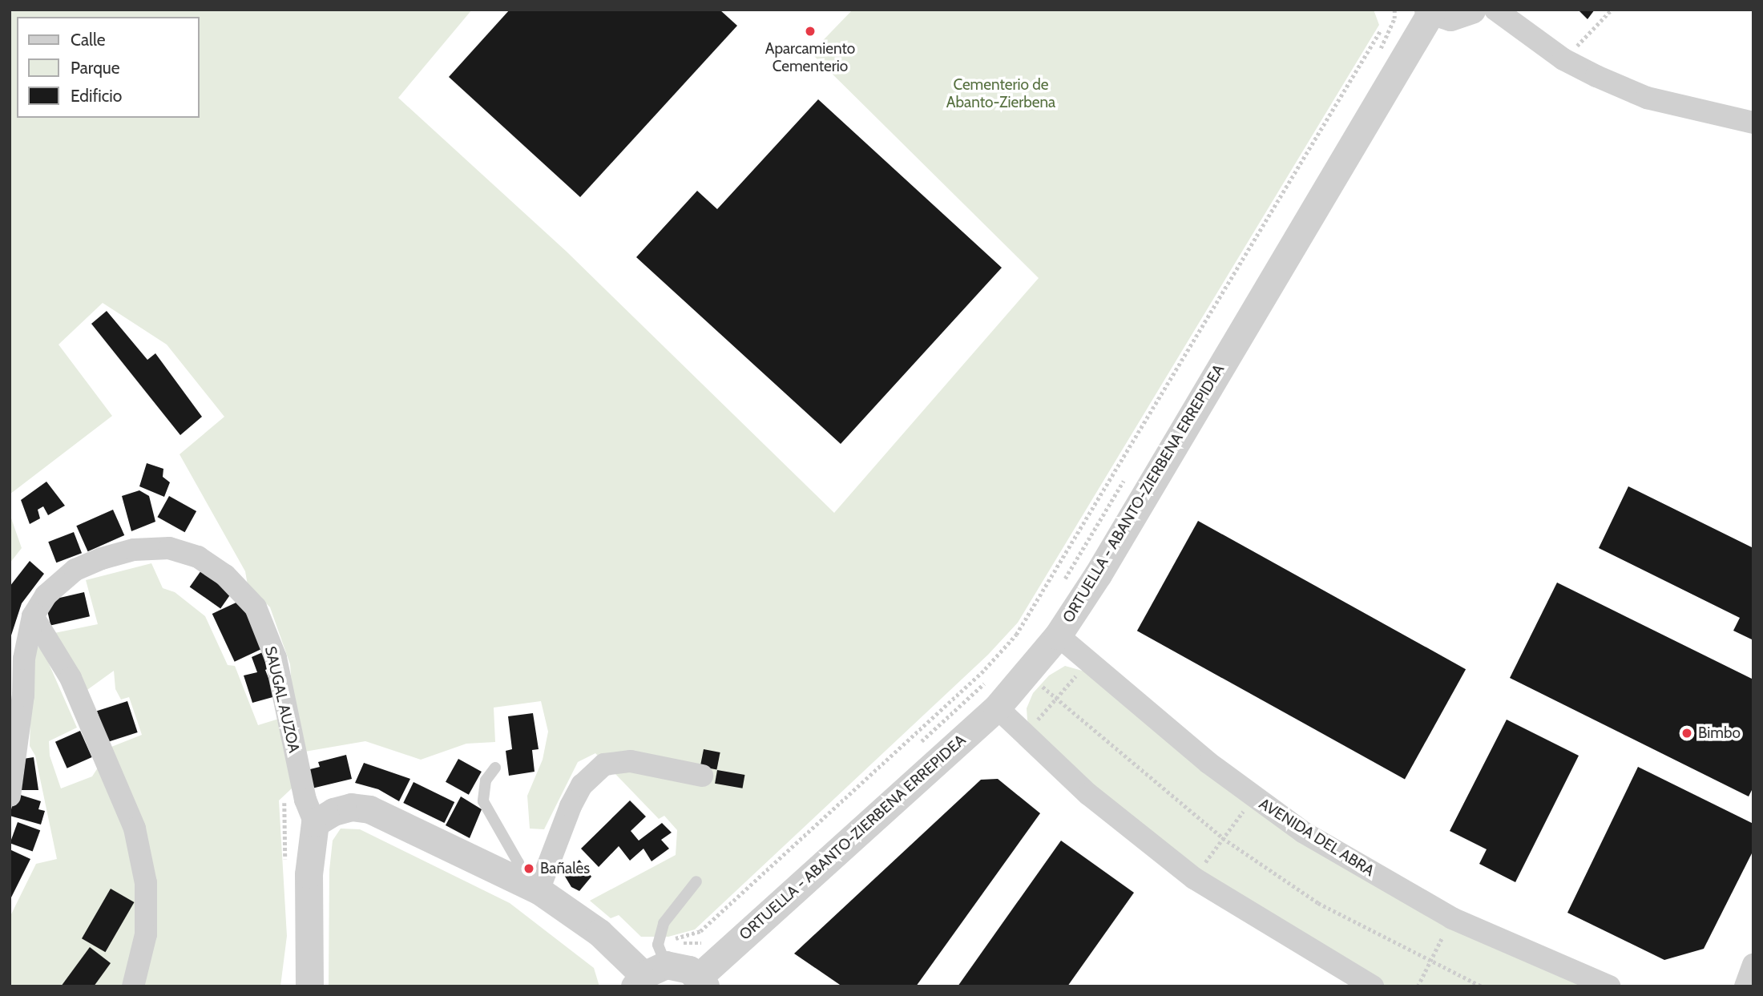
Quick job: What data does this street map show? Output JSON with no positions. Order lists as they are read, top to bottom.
{
  "streets": {
    "street": ["ORTUELLA - ABANTO-ZIERBENA ERREPIDEA", "SAUGAL AUZOA", "AVENIDA DEL ABRA"]
  },
  "crossings": [
    ["ORTUELLA - ABANTO-ZIERBENA ERREPIDEA", "AVENIDA DEL ABRA"]
  ],
  "parks": ["Cementerio de Abanto-Zierbena"],
  "places": ["Aparcamiento Cementerio", "Bimbo", "Bañales"],
  "legend": ["Calle", "Parque", "Edificio"]
}
